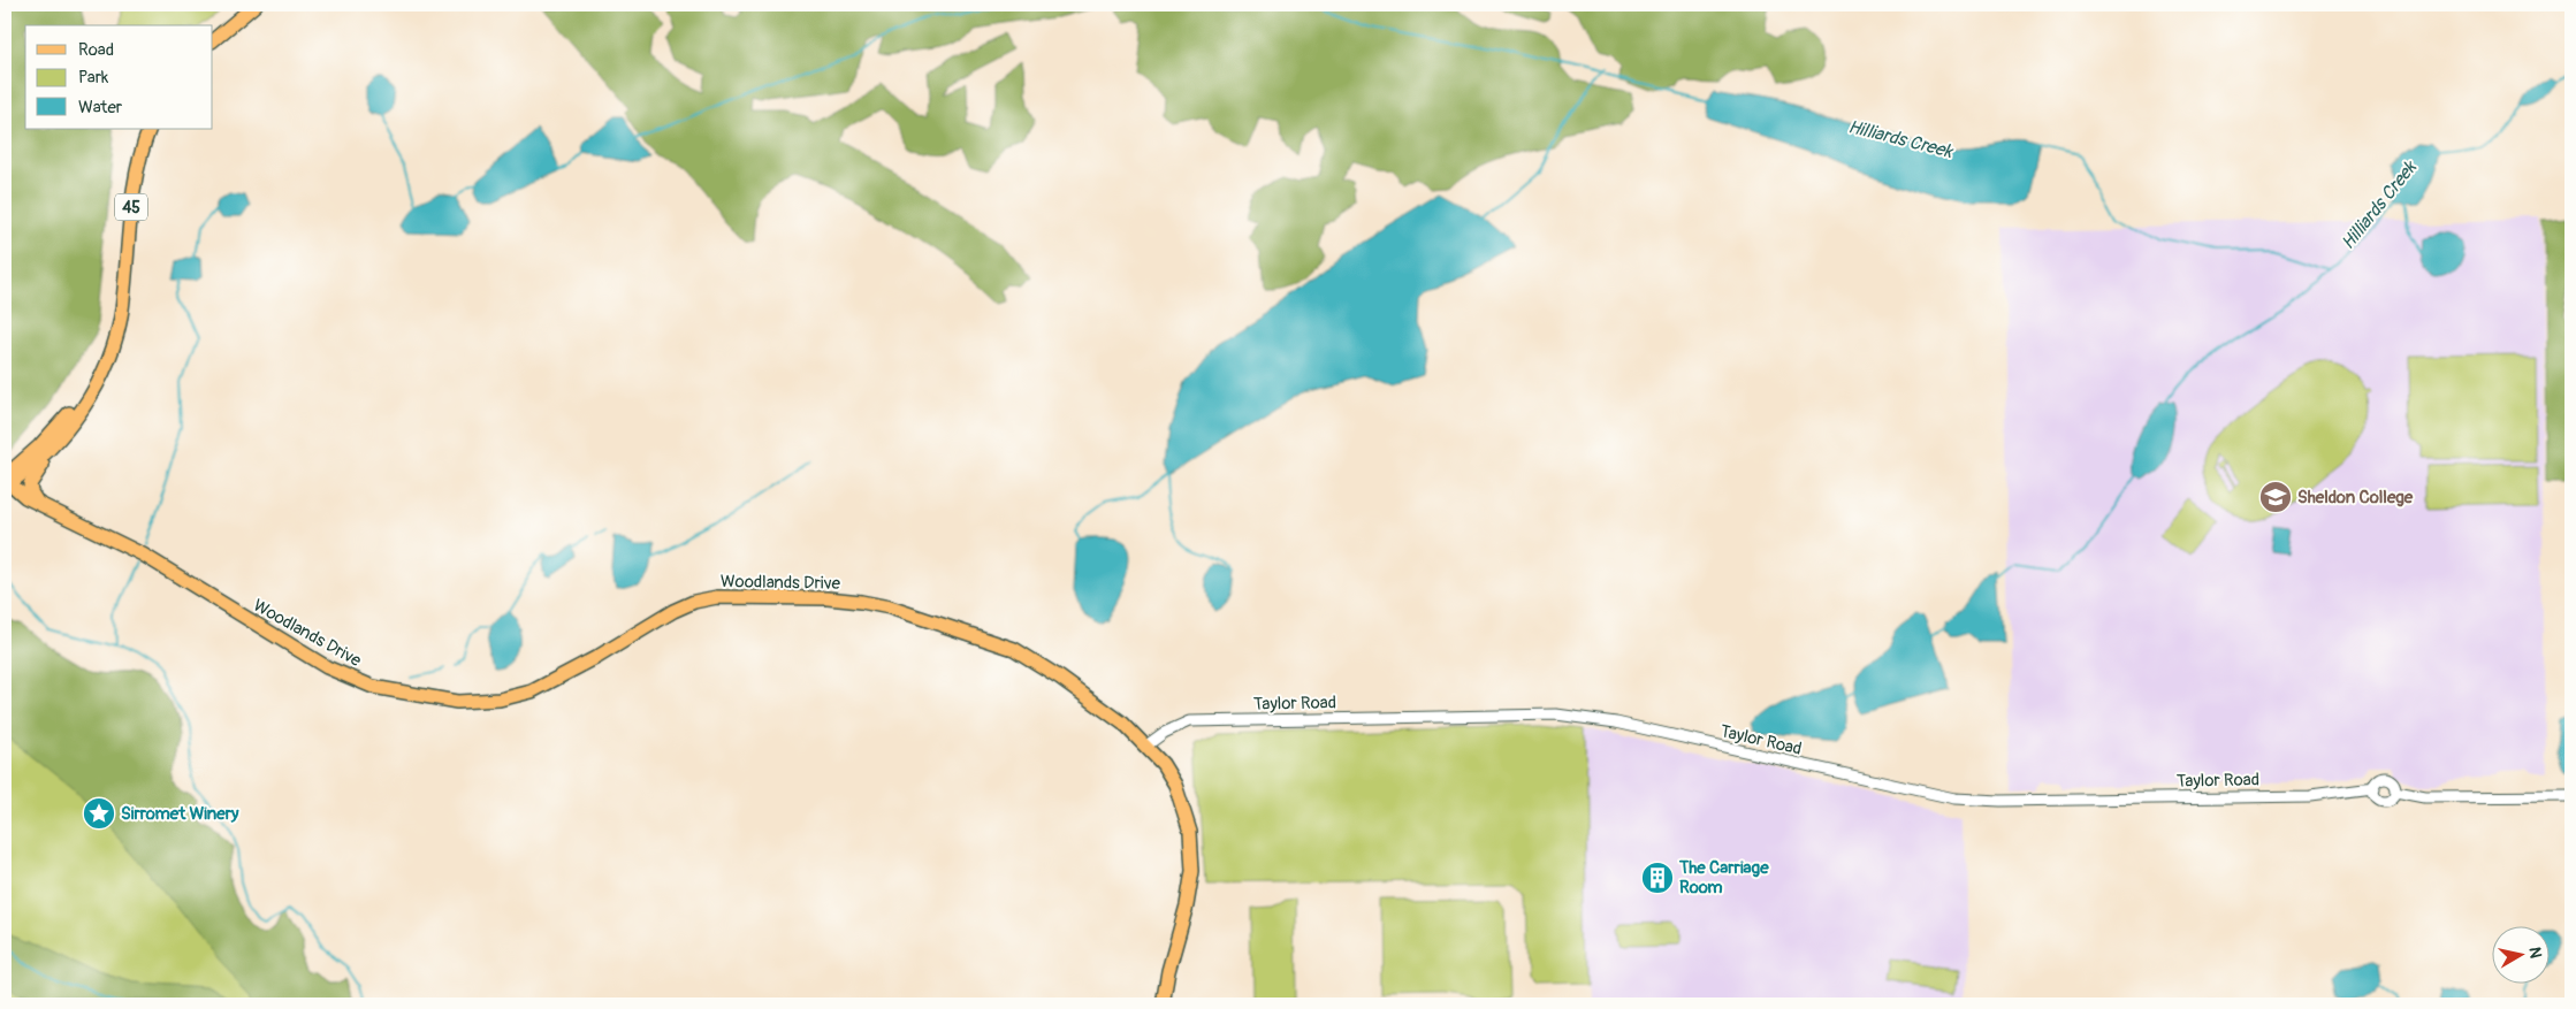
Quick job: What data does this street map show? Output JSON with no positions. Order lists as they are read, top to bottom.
{
  "streets": {
    "main road": ["45", "Woodlands Drive"],
    "street": ["Taylor Road"]
  },
  "crossings": [
    ["45", "Woodlands Drive"],
    ["Woodlands Drive", "Taylor Road"]
  ],
  "water": ["Hilliards Creek"],
  "places": {
    "school or university": ["Sheldon College"],
    "place": ["Sirromet Winery"],
    "building": ["The Carriage Room"]
  },
  "legend": ["Road", "Park", "Water"],
  "north": "right"
}
